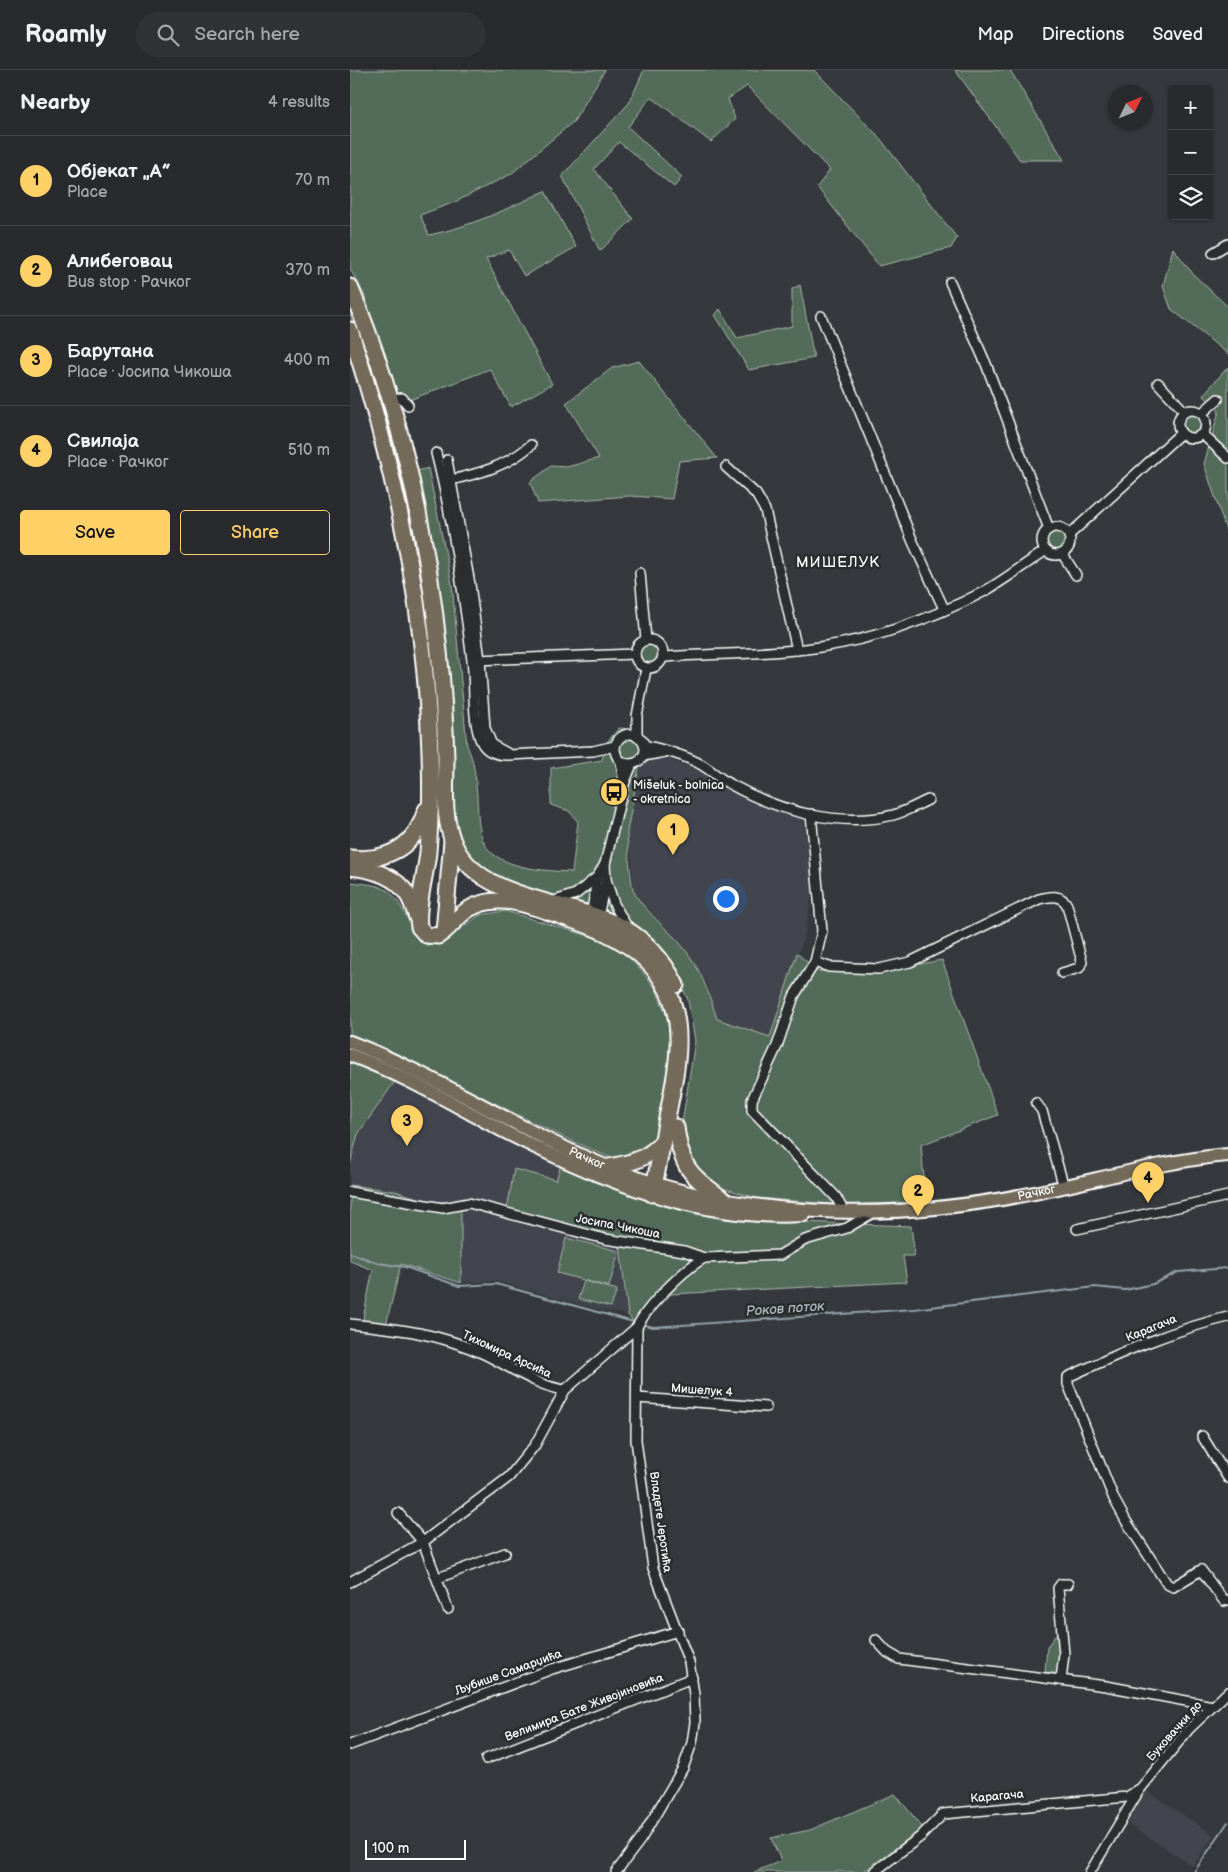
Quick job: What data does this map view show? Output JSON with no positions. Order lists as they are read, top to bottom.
{
  "streets": {
    "main road": ["Рачког"],
    "street": [
      "Јосипа Чикоша",
      "Карагача",
      "Тихомира Арсића",
      "Мишелук 4",
      "Владете Јеротића",
      "Љубише Самарџића",
      "Велимира Бате Живојиновића",
      "Буковачки до"
    ]
  },
  "crossings": [
    ["Рачког", "Јосипа Чикоша"],
    ["Карагача", "Буковачки до"],
    ["Мишелук 4", "Владете Јеротића"],
    ["Владете Јеротића", "Љубише Самарџића"],
    ["Владете Јеротића", "Велимира Бате Живојиновића"]
  ],
  "districts": ["МИШЕЛУК"],
  "water": ["Роков поток"],
  "places": {
    "bus stop": ["Mišeluk - bolnica - okretnica"]
  },
  "scale_bar": "100 m",
  "north": "top right",
  "page": {
    "header": "Roamly",
    "search": "Search here",
    "nav": ["Map", "Directions", "Saved"],
    "heading": ["Nearby", "4 results"],
    "map_buttons": ["+", "−"],
    "list": [
      {
        "mark": "1",
        "name": "Објекат „А”",
        "note": "Place",
        "value": "70 m"
      },
      {
        "mark": "2",
        "name": "Алибеговац",
        "note": "Bus stop · Рачког",
        "value": "370 m"
      },
      {
        "mark": "3",
        "name": "Барутана",
        "note": "Place · Јосипа Чикоша",
        "value": "400 m"
      },
      {
        "mark": "4",
        "name": "Свилаја",
        "note": "Place · Рачког",
        "value": "510 m"
      }
    ],
    "buttons": ["Save", "Share"],
    "pins": [
      "1",
      "3",
      "4",
      "2"
    ],
    "scale": "100 m"
  }
}
